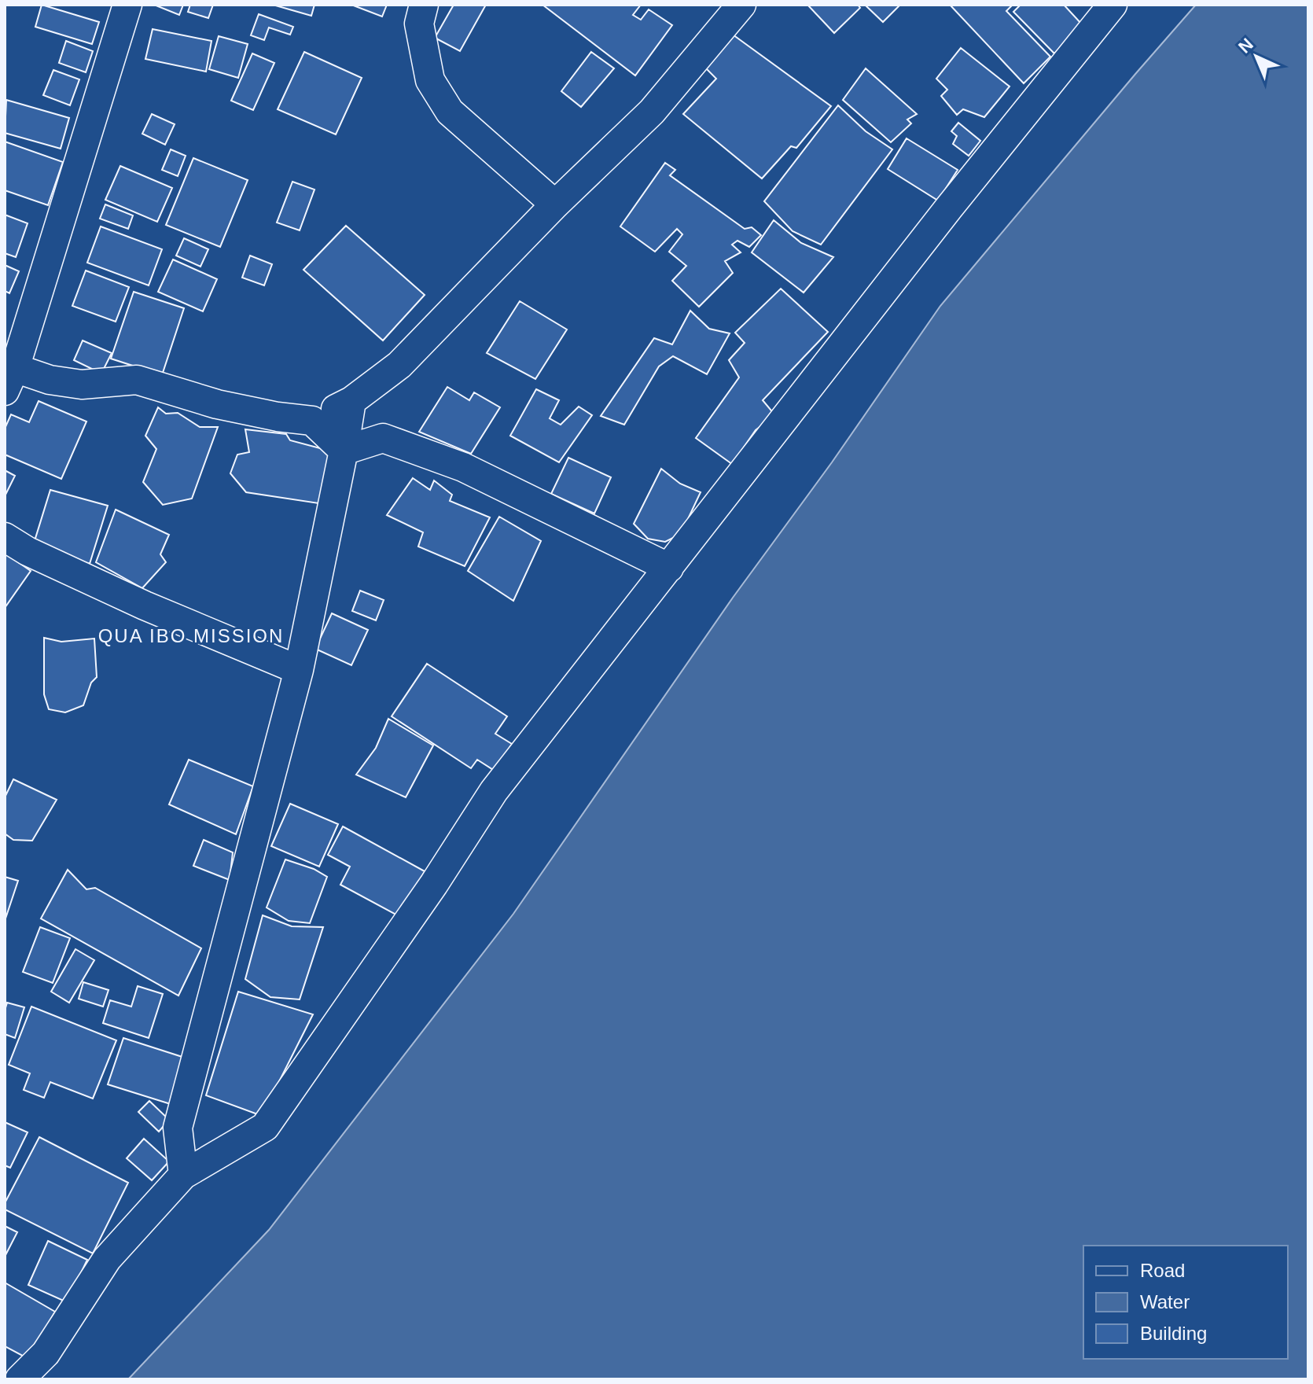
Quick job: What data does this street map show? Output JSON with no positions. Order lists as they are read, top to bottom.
{
  "districts": ["QUA IBO MISSION"],
  "legend": ["Road", "Water", "Building"],
  "north": "top left"
}
